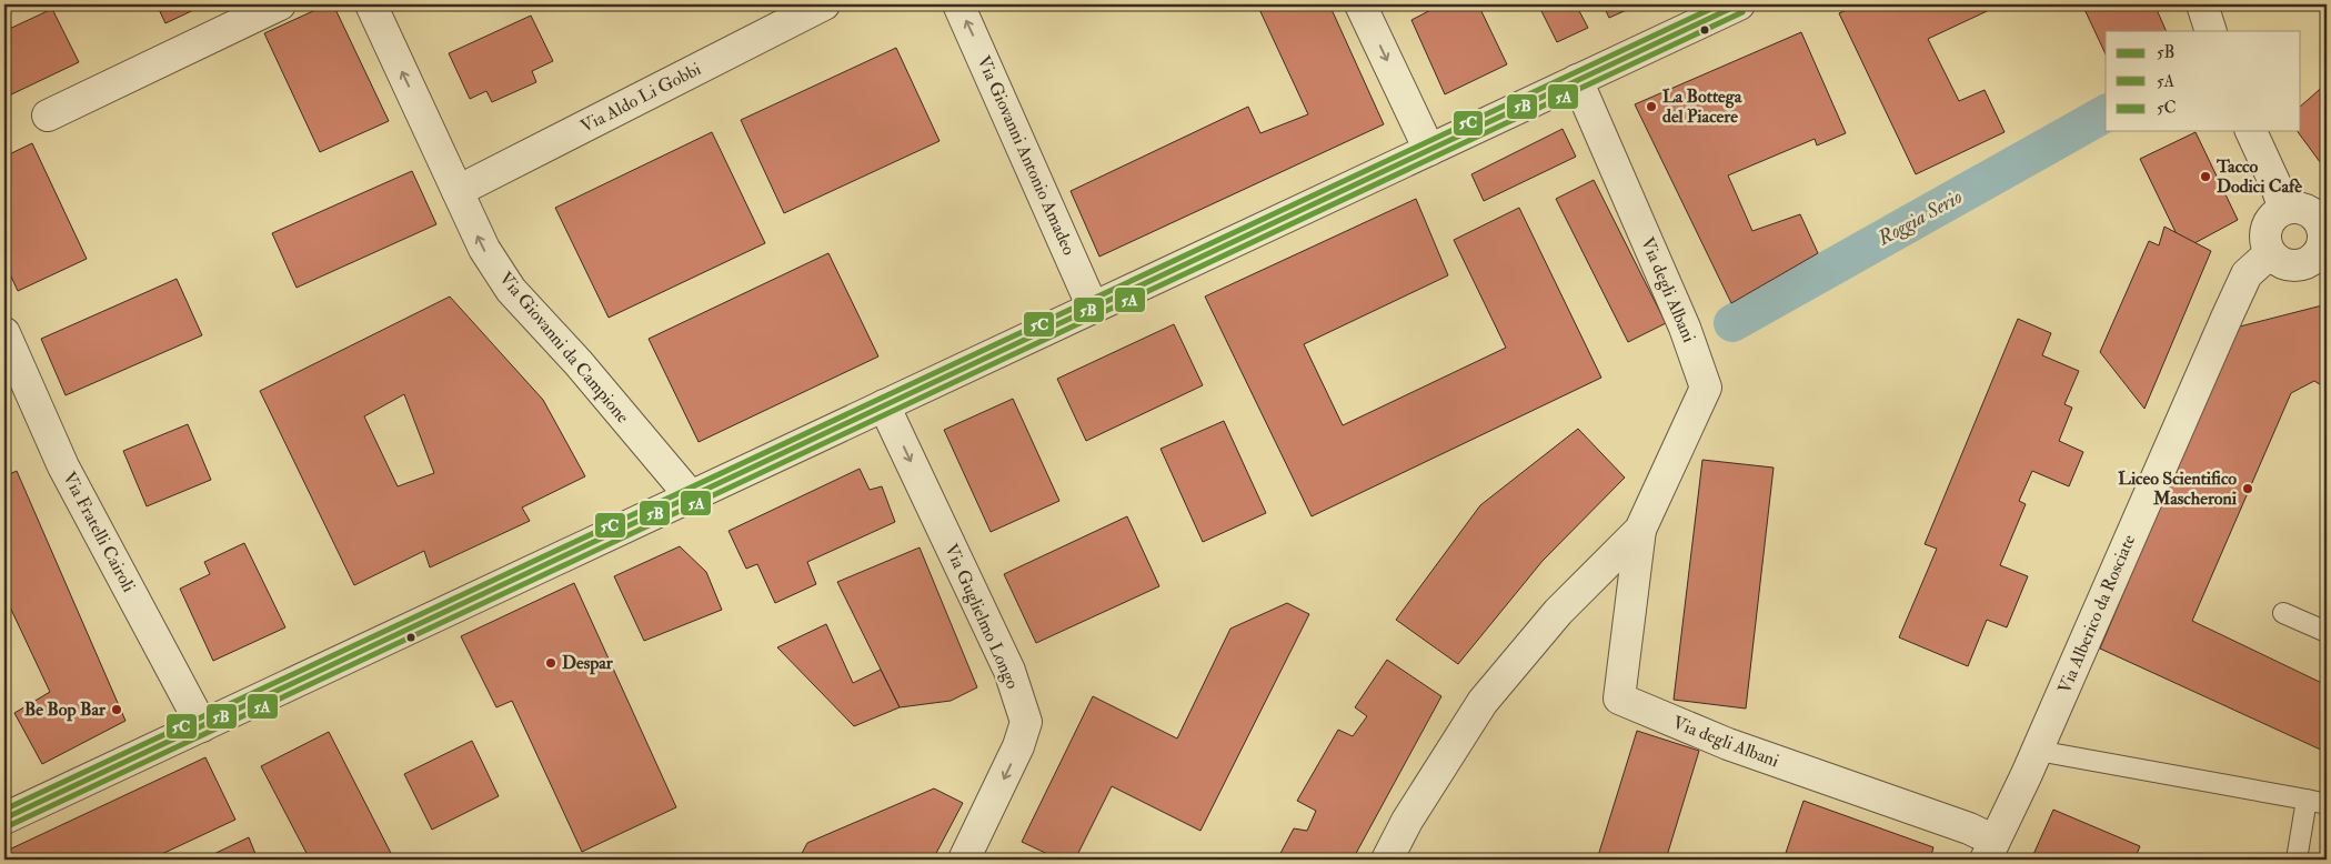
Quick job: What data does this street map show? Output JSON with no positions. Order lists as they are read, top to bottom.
{
  "streets": {
    "street": [
      "Via Aldo Li Gobbi",
      "Via Giovanni Antonio Amadeo",
      "Via degli Albani",
      "Via Giovanni da Campione",
      "Via Fratelli Cairoli",
      "Via Alberico da Rosciate",
      "Via Guglielmo Longo"
    ]
  },
  "crossings": [
    ["Via Aldo Li Gobbi", "Via Giovanni da Campione"],
    ["Via degli Albani", "Via Alberico da Rosciate"]
  ],
  "one_way": ["Via Giovanni Antonio Amadeo", "Via Giovanni da Campione", "Via Guglielmo Longo"],
  "water": ["Roggia Serio"],
  "places": [
    "La Bottega del Piacere",
    "Tacco Dodici Cafè",
    "Liceo Scientifico Mascheroni",
    "Despar",
    "Be Bop Bar"
  ],
  "lines": ["transit line 5B", "transit line 5C", "transit line 5A"],
  "legend": ["5B", "5A", "5C"]
}
